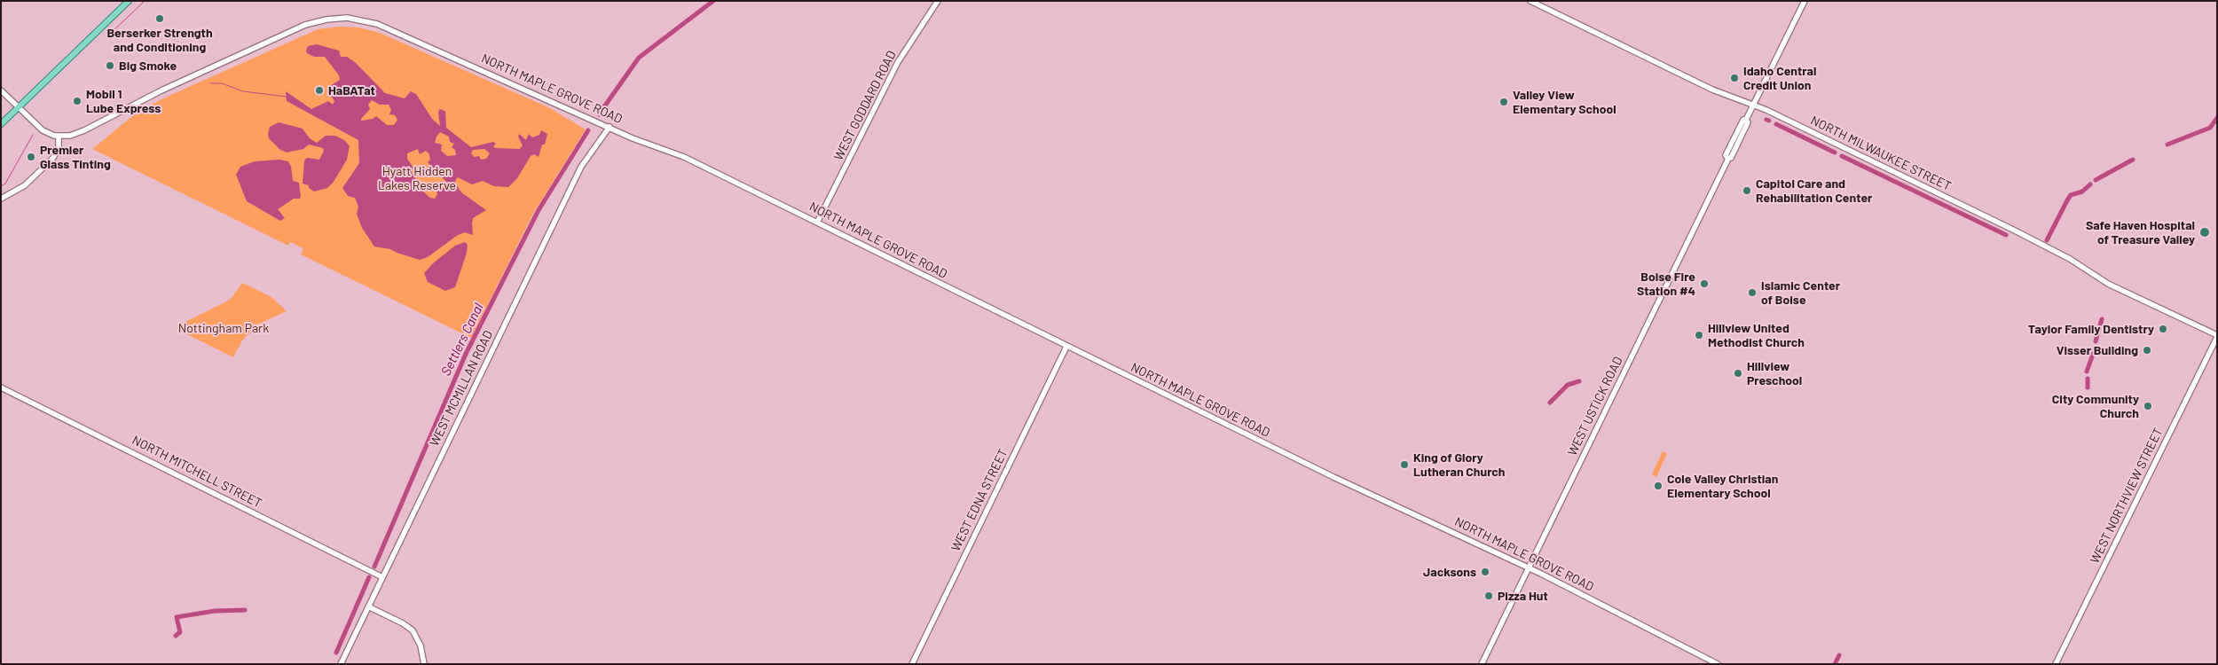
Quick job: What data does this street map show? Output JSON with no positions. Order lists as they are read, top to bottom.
{
  "streets": {
    "main road": [
      "NORTH MAPLE GROVE ROAD",
      "WEST GODDARD ROAD",
      "NORTH MILWAUKEE STREET",
      "WEST MCMILLAN ROAD",
      "WEST USTICK ROAD",
      "NORTH MITCHELL STREET",
      "WEST NORTHVIEW STREET",
      "WEST EDNA STREET"
    ]
  },
  "crossings": [
    ["NORTH MAPLE GROVE ROAD", "WEST GODDARD ROAD"],
    ["NORTH MAPLE GROVE ROAD", "WEST MCMILLAN ROAD"],
    ["NORTH MAPLE GROVE ROAD", "WEST USTICK ROAD"],
    ["NORTH MAPLE GROVE ROAD", "WEST EDNA STREET"],
    ["NORTH MILWAUKEE STREET", "WEST USTICK ROAD"],
    ["NORTH MILWAUKEE STREET", "WEST NORTHVIEW STREET"],
    ["WEST MCMILLAN ROAD", "NORTH MITCHELL STREET"]
  ],
  "water": ["Settlers Canal"],
  "parks": ["Hyatt Hidden Lakes Reserve", "Nottingham Park"],
  "places": [
    "Berserker Strength and Conditioning",
    "Big Smoke",
    "Idaho Central Credit Union",
    "HaBATat",
    "Mobil 1 Lube Express",
    "Valley View Elementary School",
    "Premier Glass Tinting",
    "Capitol Care and Rehabilitation Center",
    "Safe Haven Hospital of Treasure Valley",
    "Boise Fire Station #4",
    "Islamic Center of Boise",
    "Taylor Family Dentistry",
    "Hillview United Methodist Church",
    "Visser Building",
    "Hillview Preschool",
    "City Community Church",
    "King of Glory Lutheran Church",
    "Cole Valley Christian Elementary School",
    "Jacksons",
    "Pizza Hut"
  ]
}
